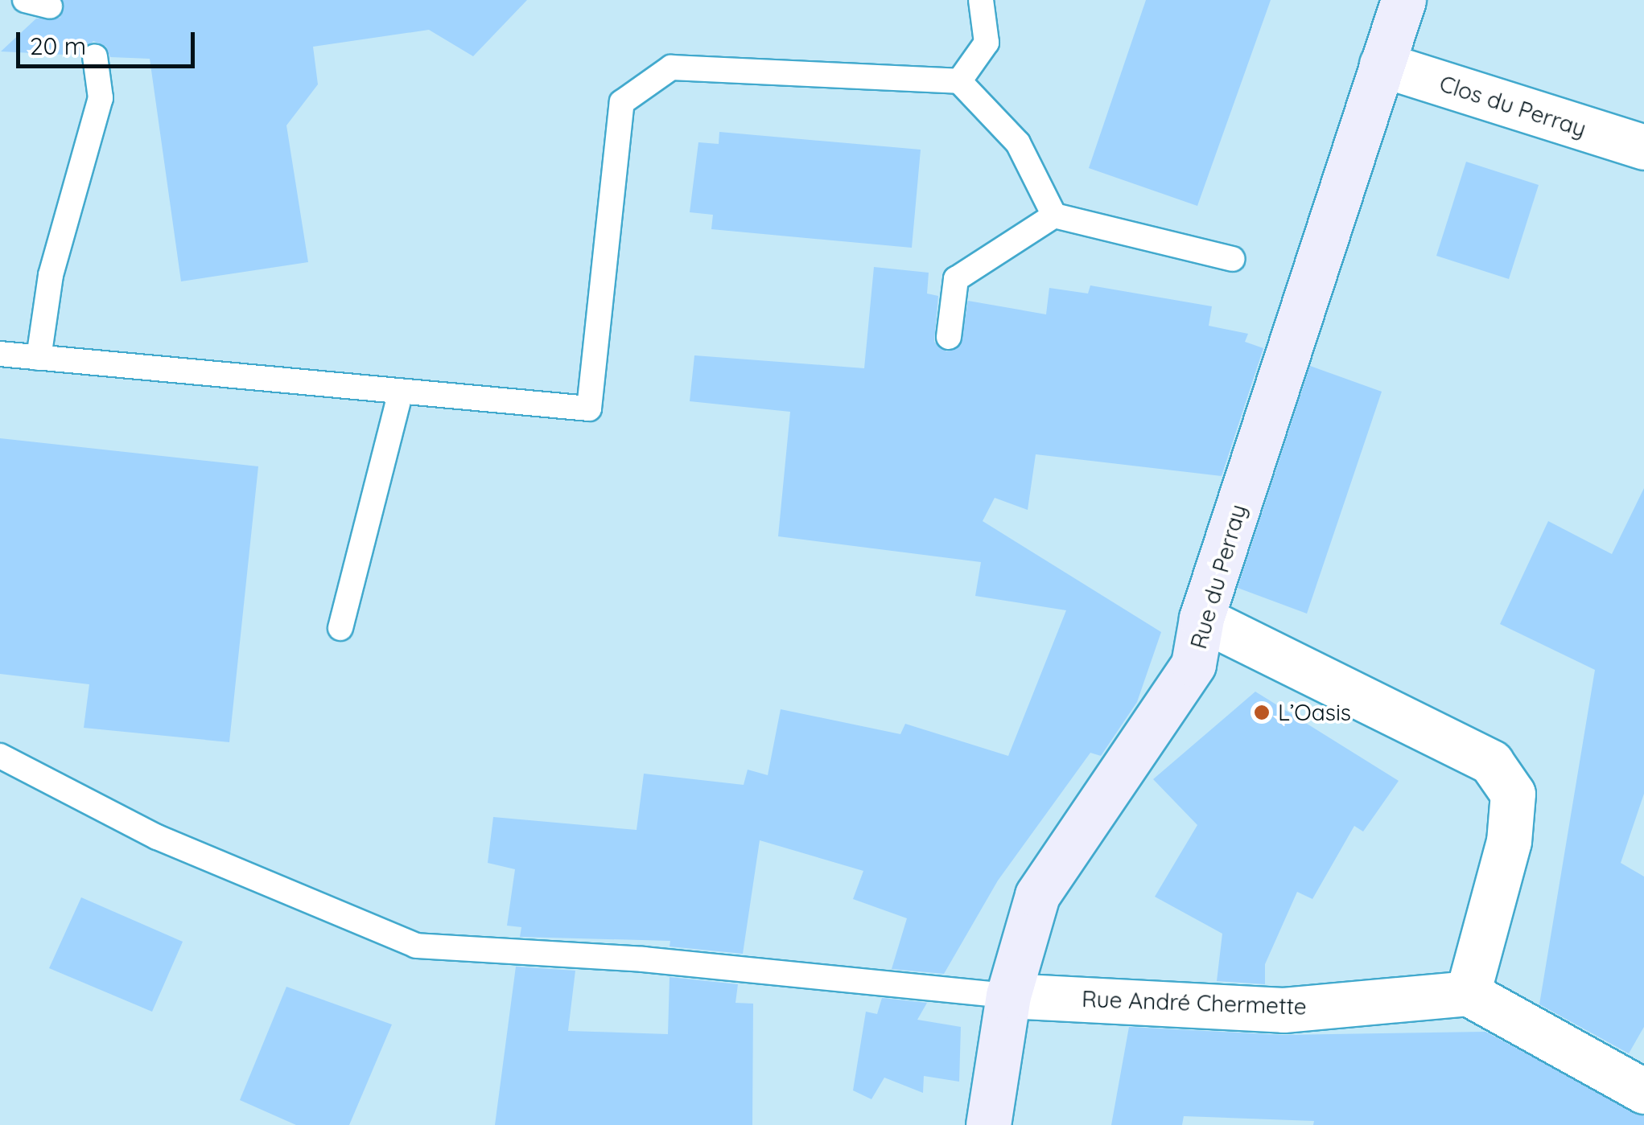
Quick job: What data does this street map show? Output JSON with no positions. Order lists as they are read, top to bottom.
{
  "streets": {
    "street": ["Clos du Perray", "Rue du Perray", "Rue André Chermette"]
  },
  "crossings": [
    ["Clos du Perray", "Rue du Perray"],
    ["Rue du Perray", "Rue André Chermette"]
  ],
  "places": ["L’Oasis"],
  "scale_bar": "20 m"
}
